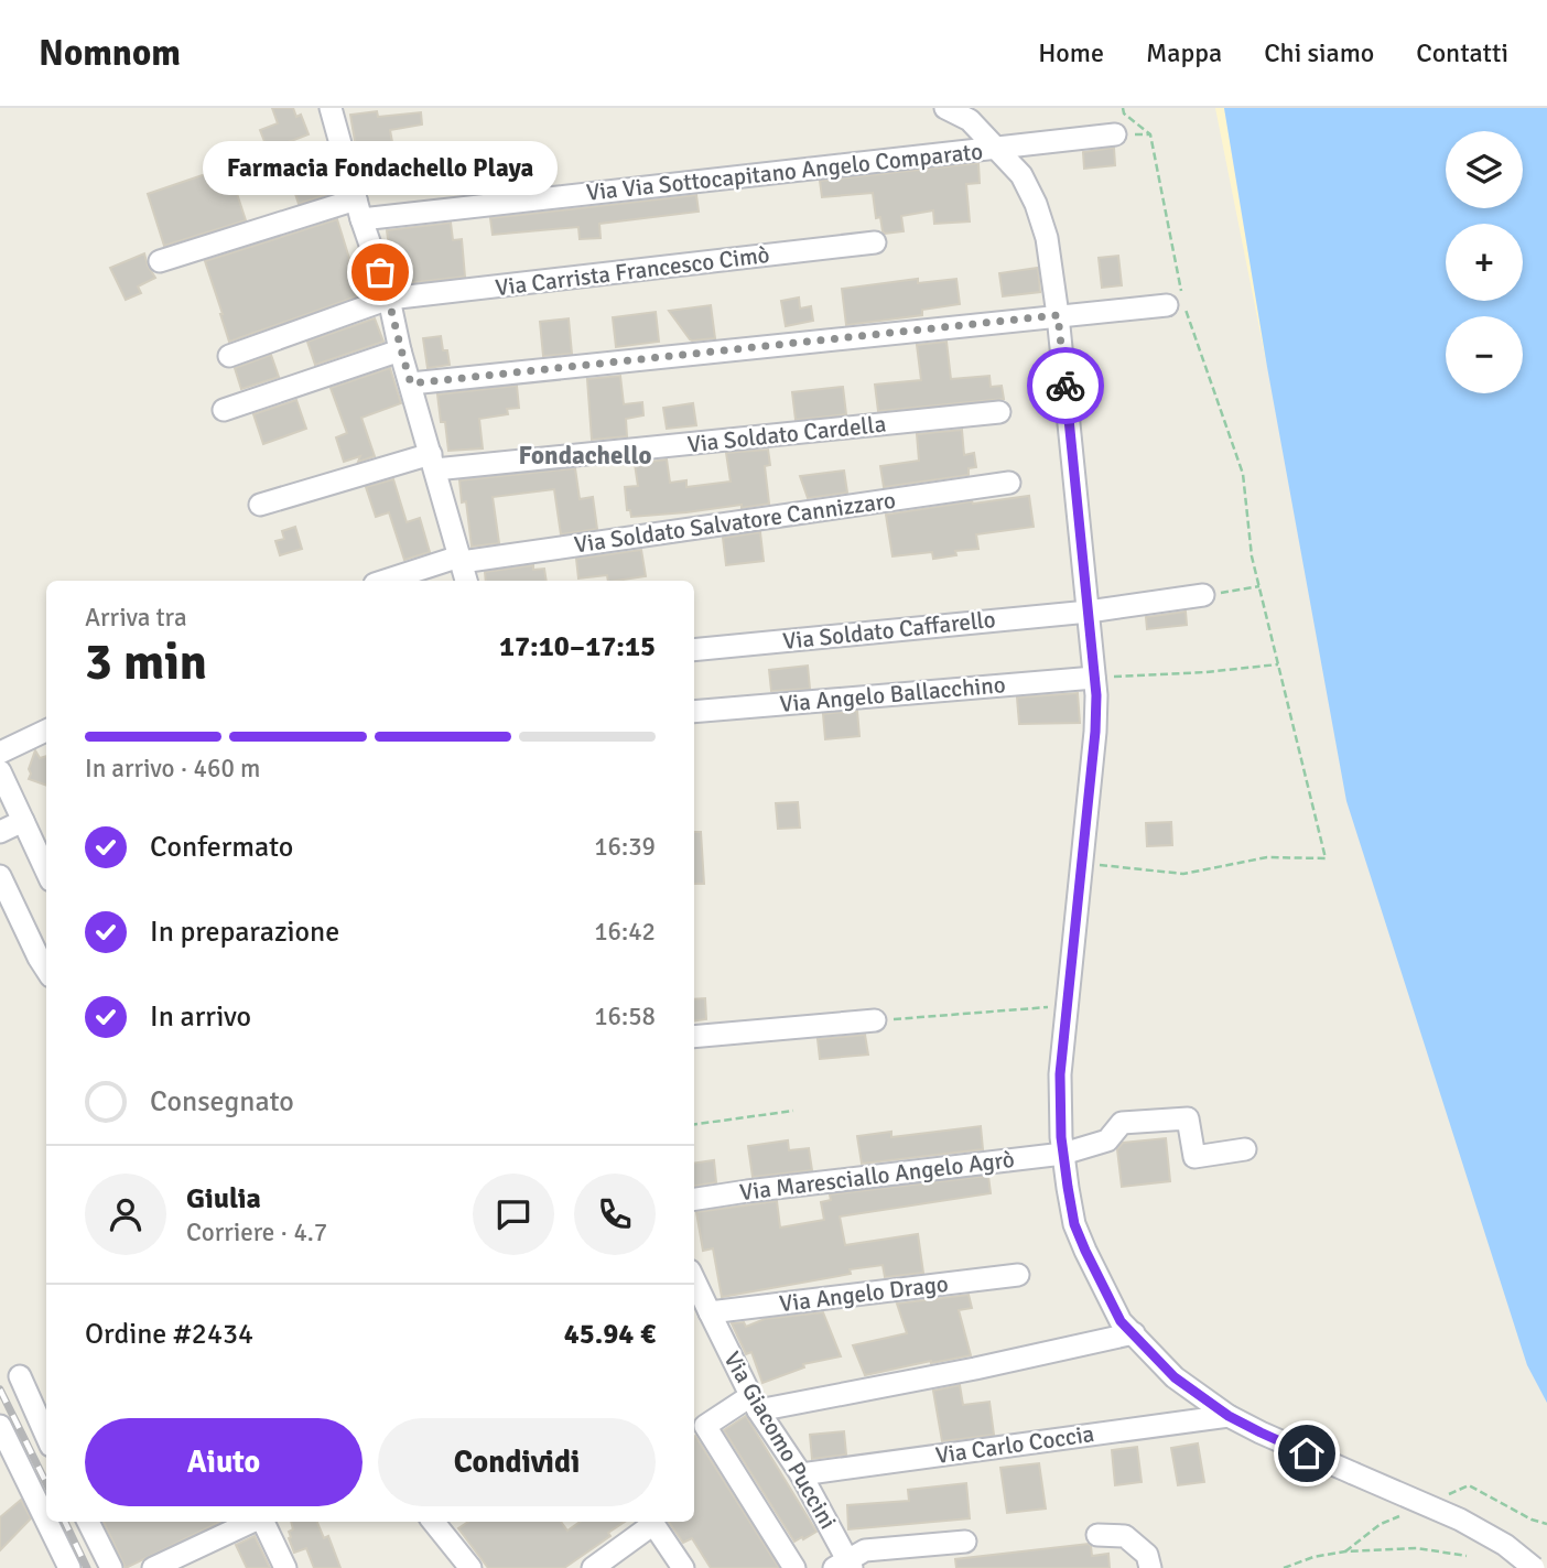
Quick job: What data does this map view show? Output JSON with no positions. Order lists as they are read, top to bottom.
{
  "streets": {
    "street": [
      "Via Via Sottocapitano Angelo Comparato",
      "Via Carrista Francesco Cimò",
      "Via Soldato Cardella",
      "Via Soldato Salvatore Cannizzaro",
      "Via Soldato Caffarello",
      "Via Angelo Ballacchino",
      "Via Maresciallo Angelo Agrò",
      "Via Angelo Drago",
      "Via Giacomo Puccini",
      "Via Carlo Coccia"
    ]
  },
  "crossings": [
    ["Via Angelo Drago", "Via Giacomo Puccini"],
    ["Via Giacomo Puccini", "Via Carlo Coccia"]
  ],
  "districts": ["Fondachello"],
  "places": ["Farmacia Fondachello Playa"],
  "page": {
    "header": "Nomnom",
    "nav": [
      "Home",
      "Mappa",
      "Chi siamo",
      "Contatti"
    ],
    "map_buttons": ["+", "−"],
    "bubble": "Farmacia Fondachello Playa",
    "heading": ["3 min", "Arriva tra", "17:10–17:15"],
    "panel": [
      "Giulia",
      "Corriere · 4.7",
      "Ordine #2434",
      "45.94 €"
    ],
    "bar": "In arrivo · 460 m",
    "list": [
      ["Confermato", "16:39"],
      ["In preparazione", "16:42"],
      ["In arrivo", "16:58"],
      "Consegnato"
    ],
    "buttons": ["Aiuto", "Condividi"]
  }
}
